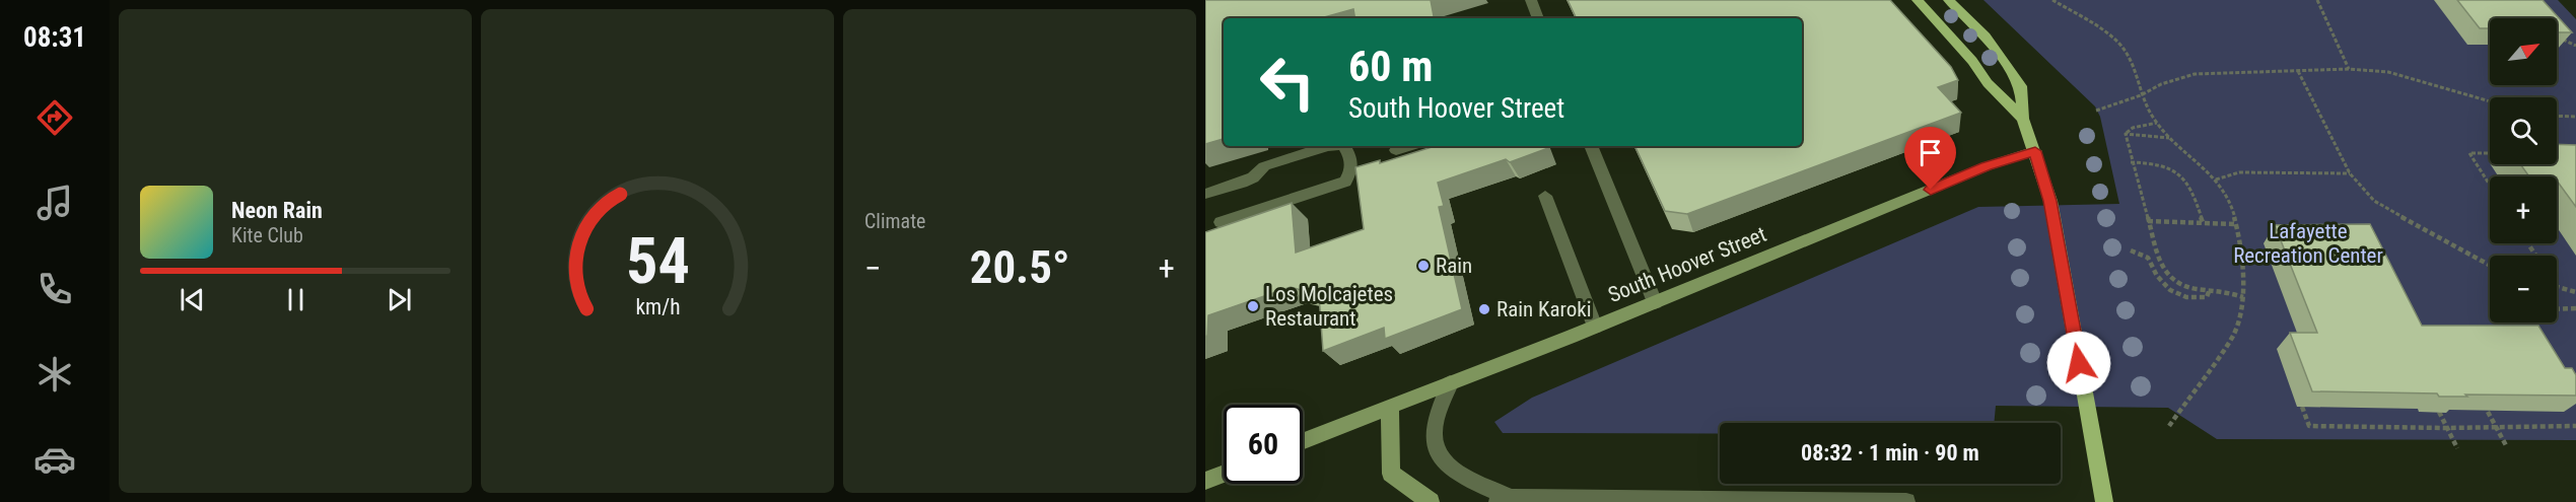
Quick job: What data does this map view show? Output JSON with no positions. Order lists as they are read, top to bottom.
{
  "streets": {
    "main road": ["South Hoover Street"]
  },
  "parks": ["Lafayette Recreation Center"],
  "places": ["Rain", "Los Molcajetes Restaurant", "Rain Karoki"],
  "north": "top right",
  "page": {
    "tabs": "08:31",
    "tile": "Climate",
    "map_buttons": ["+", "−"],
    "turn": ["60 m", "South Hoover Street"],
    "song": ["Neon Rain", "Kite Club"],
    "heat": ["−", "20.5°", "+"],
    "limit": "60",
    "trip": "08:32 · 1 min · 90 m",
    "gauge": ["54", "km/h"]
  }
}
